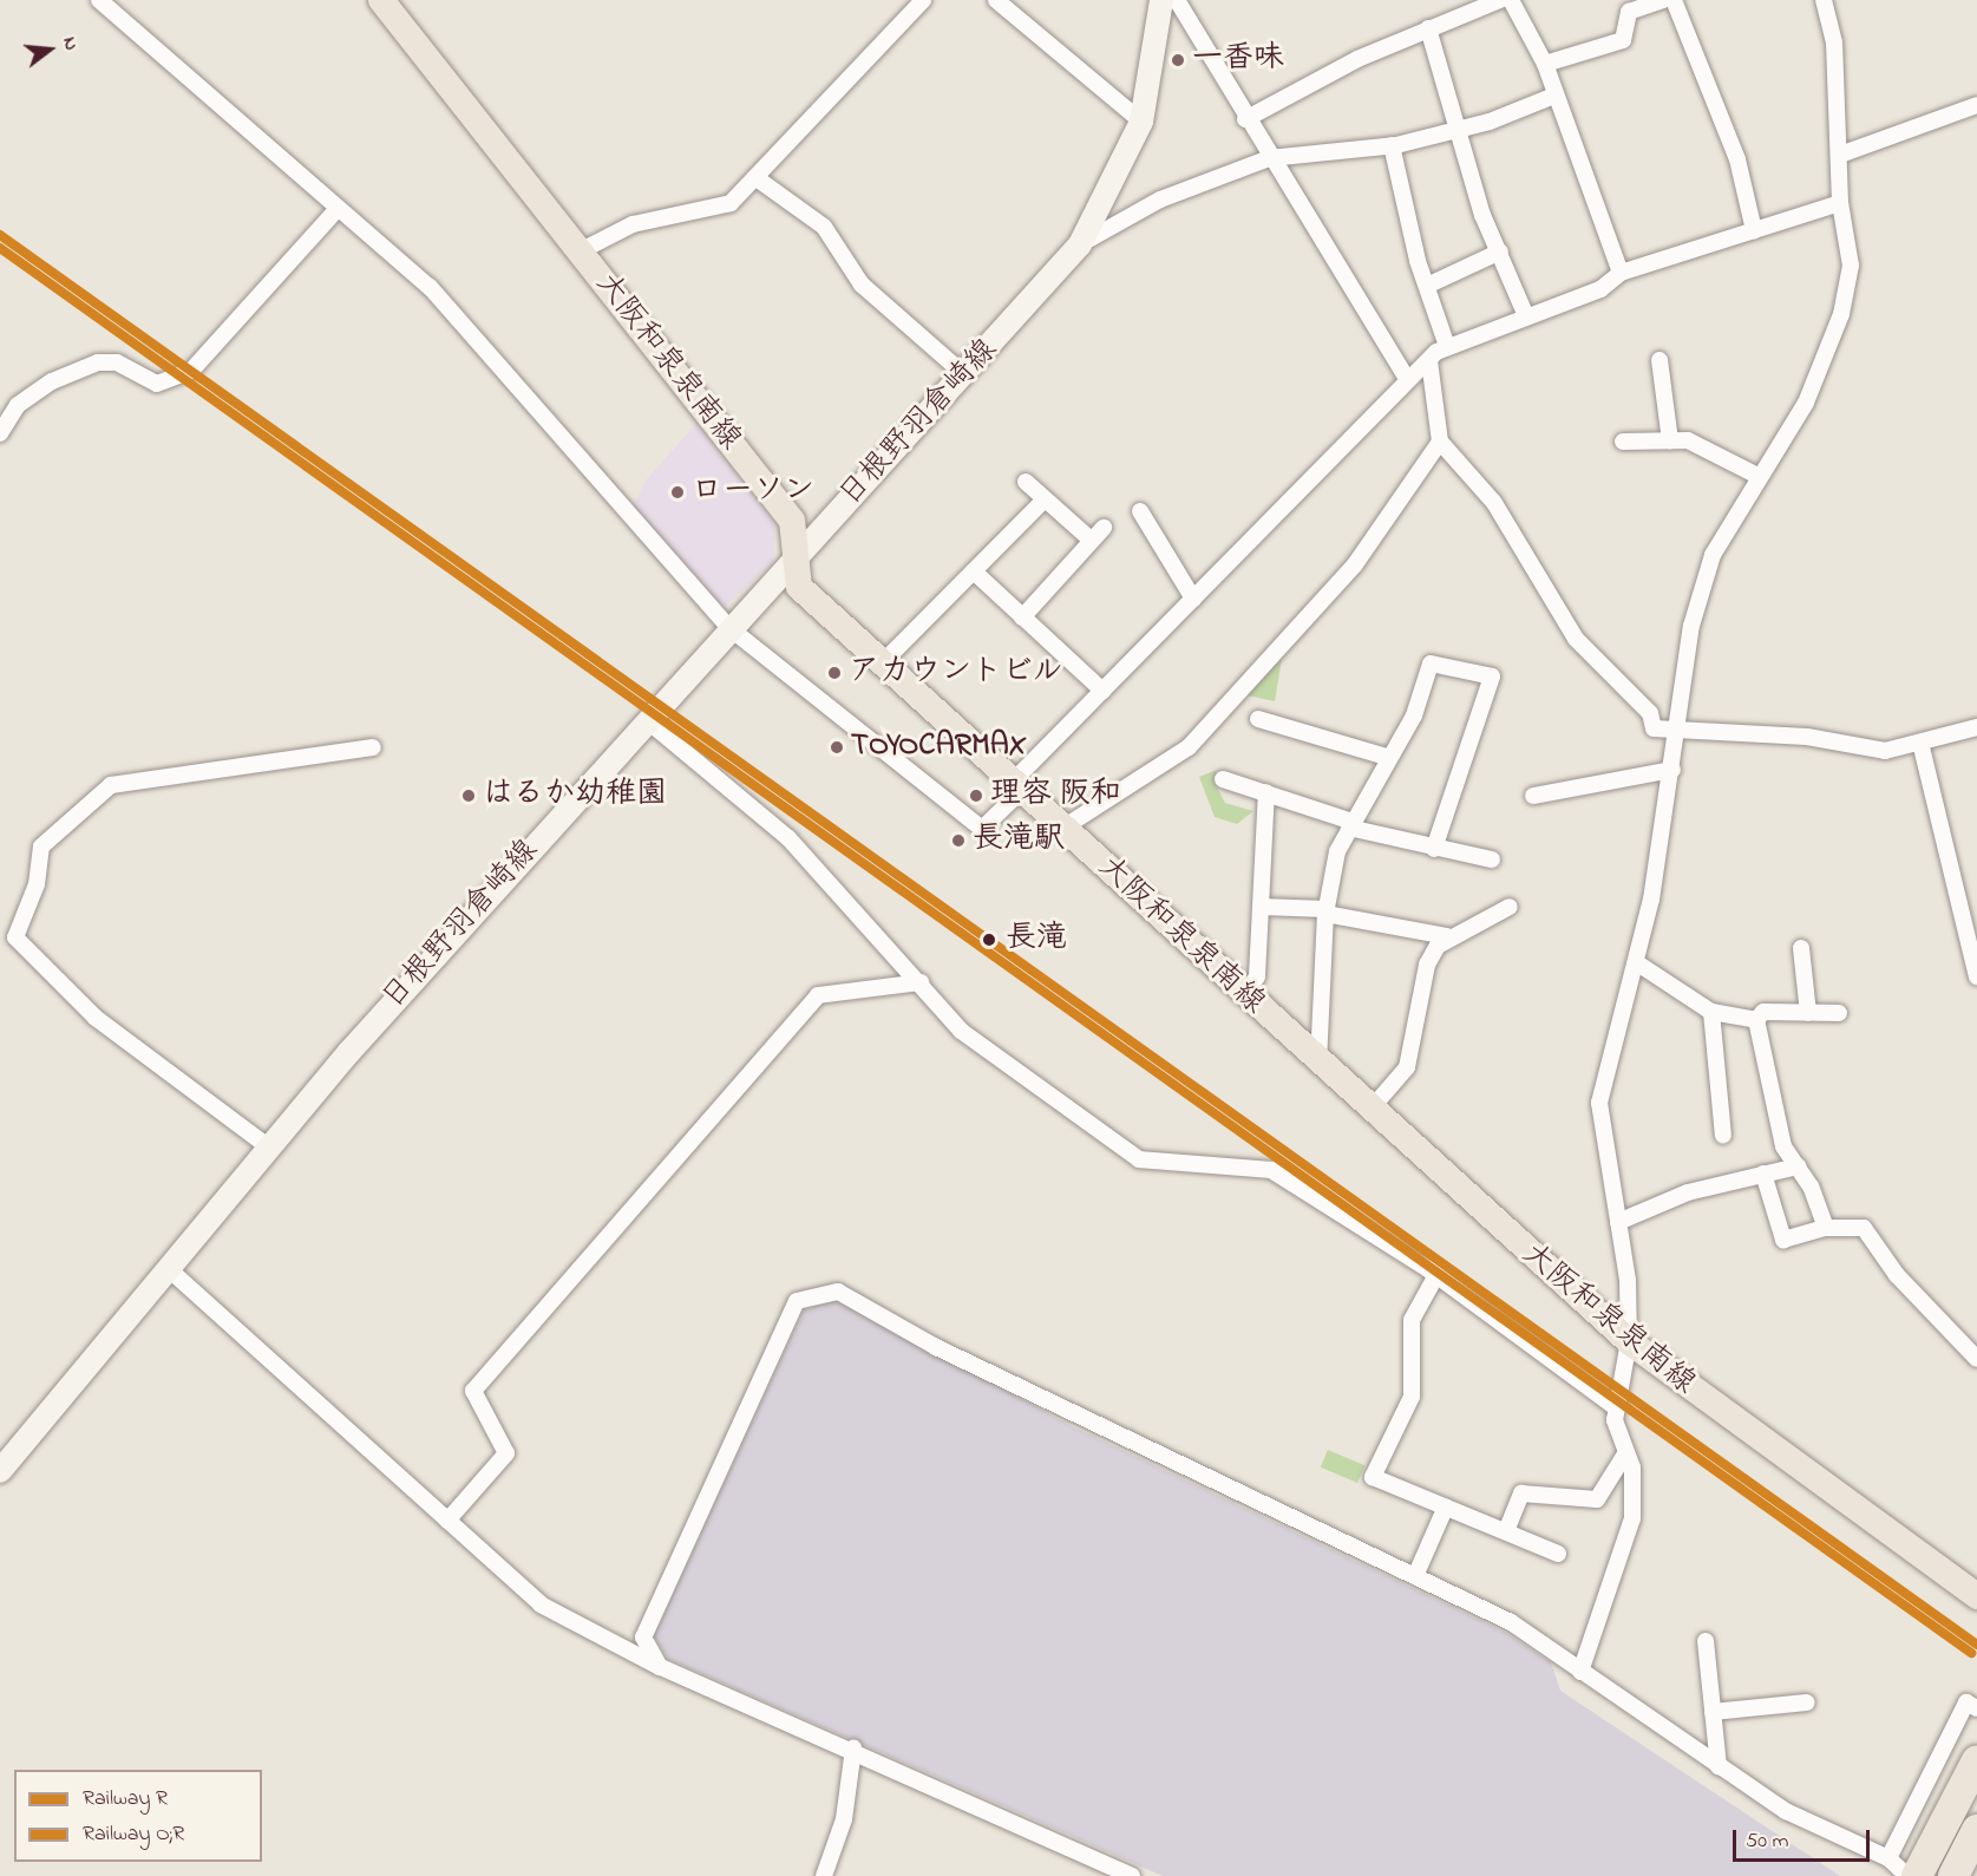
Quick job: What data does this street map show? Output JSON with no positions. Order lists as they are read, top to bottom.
{
  "streets": {
    "main road": ["大阪和泉泉南線", "日根野羽倉崎線"]
  },
  "crossings": [
    ["大阪和泉泉南線", "日根野羽倉崎線"]
  ],
  "places": [
    "一香味",
    "ローソン",
    "アカウントビル",
    "TOYOCARMAX",
    "はるか幼稚園",
    "理容 阪和",
    "長滝駅",
    "長滝"
  ],
  "lines": ["rail line R", "rail line O;R"],
  "legend": ["Railway R", "Railway O;R"],
  "scale_bar": "50 m",
  "north": "right"
}
